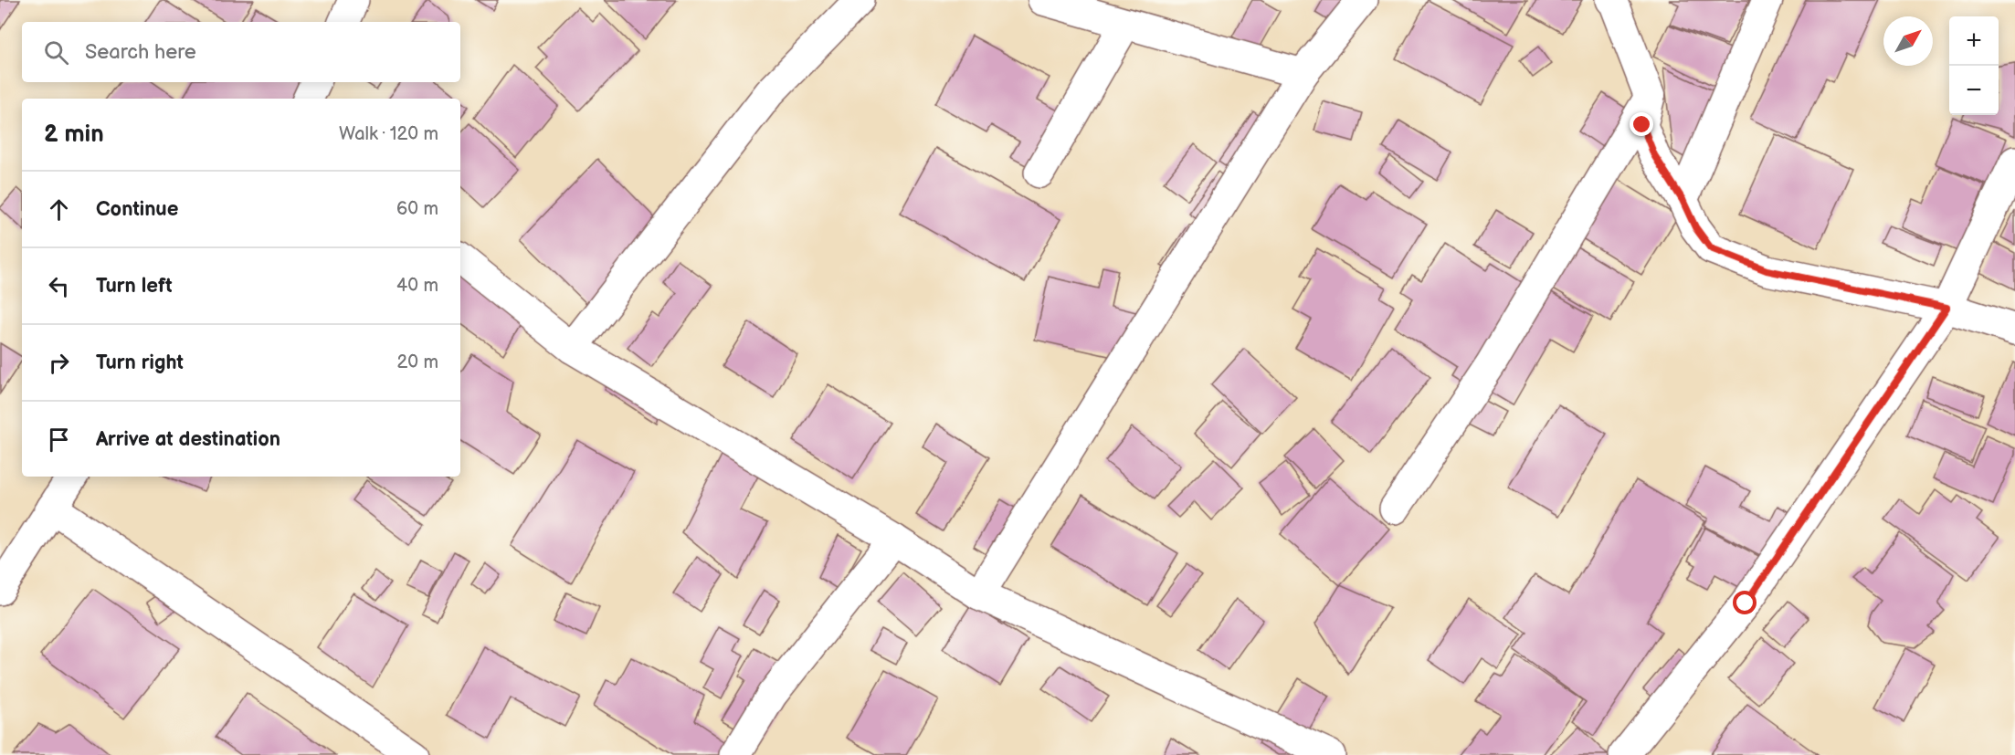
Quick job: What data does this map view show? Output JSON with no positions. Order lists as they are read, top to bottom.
{
  "north": "top right",
  "page": {
    "map_buttons": ["+", "−"],
    "search": "Search here",
    "heading": ["2 min", "Walk · 120 m"],
    "list": [
      ["Continue", "60 m"],
      ["Turn left", "40 m"],
      ["Turn right", "20 m"],
      "Arrive at destination"
    ]
  }
}
